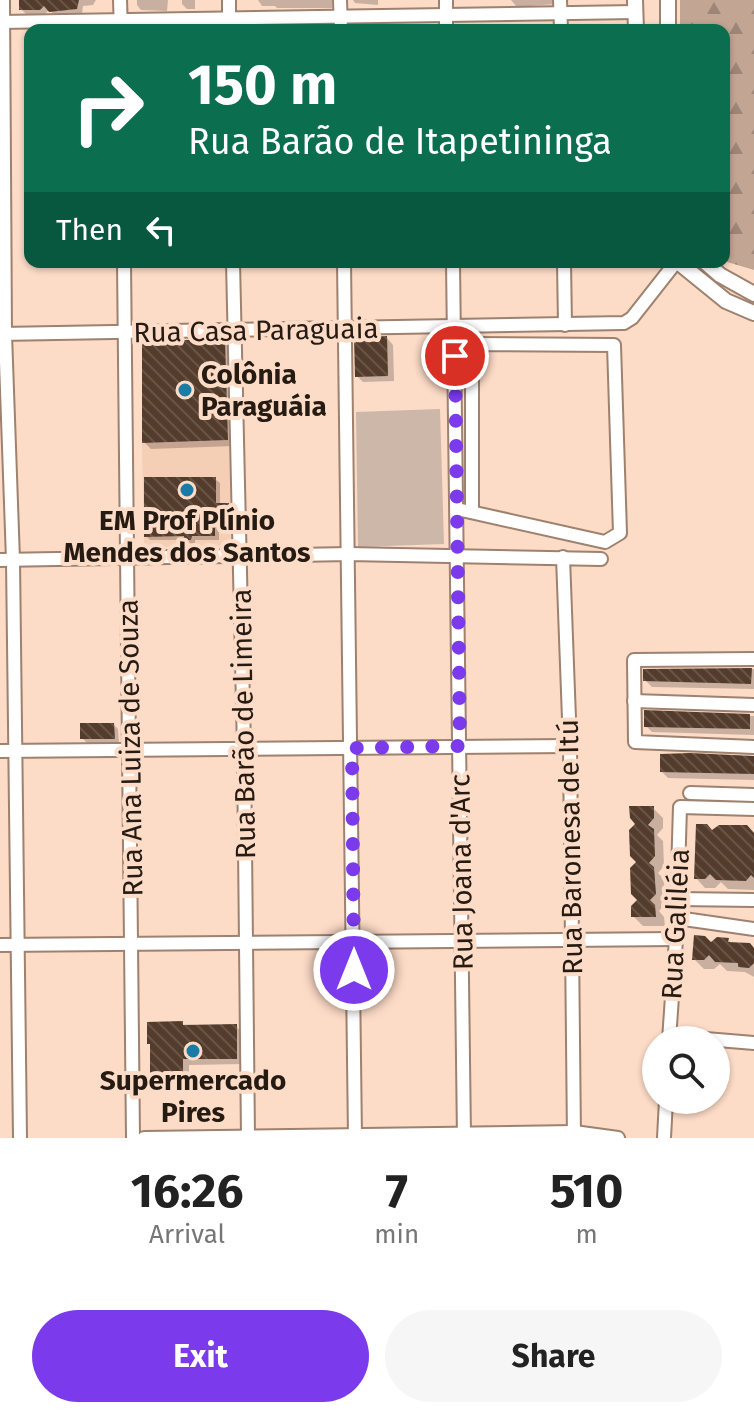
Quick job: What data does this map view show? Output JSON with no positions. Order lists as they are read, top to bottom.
{
  "streets": {
    "street": [
      "Rua Casa Paraguaia",
      "Rua Barão de Limeira",
      "Rua Ana Luiza de Souza",
      "Rua Baronesa de Itú",
      "Rua Joana d'Arc",
      "Rua Galiléia"
    ]
  },
  "crossings": [
    ["Rua Casa Paraguaia", "Rua Barão de Limeira"],
    ["Rua Casa Paraguaia", "Rua Ana Luiza de Souza"],
    ["Rua Casa Paraguaia", "Rua Joana d'Arc"]
  ],
  "places": ["Colônia Paraguáia", "EM Prof Plínio Mendes dos Santos", "Supermercado Pires"],
  "page": {
    "turn": ["150 m", "Rua Barão de Itapetininga"],
    "then": "Then",
    "eta": [
      "16:26",
      "Arrival",
      "7",
      "min",
      "510",
      "m"
    ],
    "buttons": ["Exit", "Share"]
  }
}
